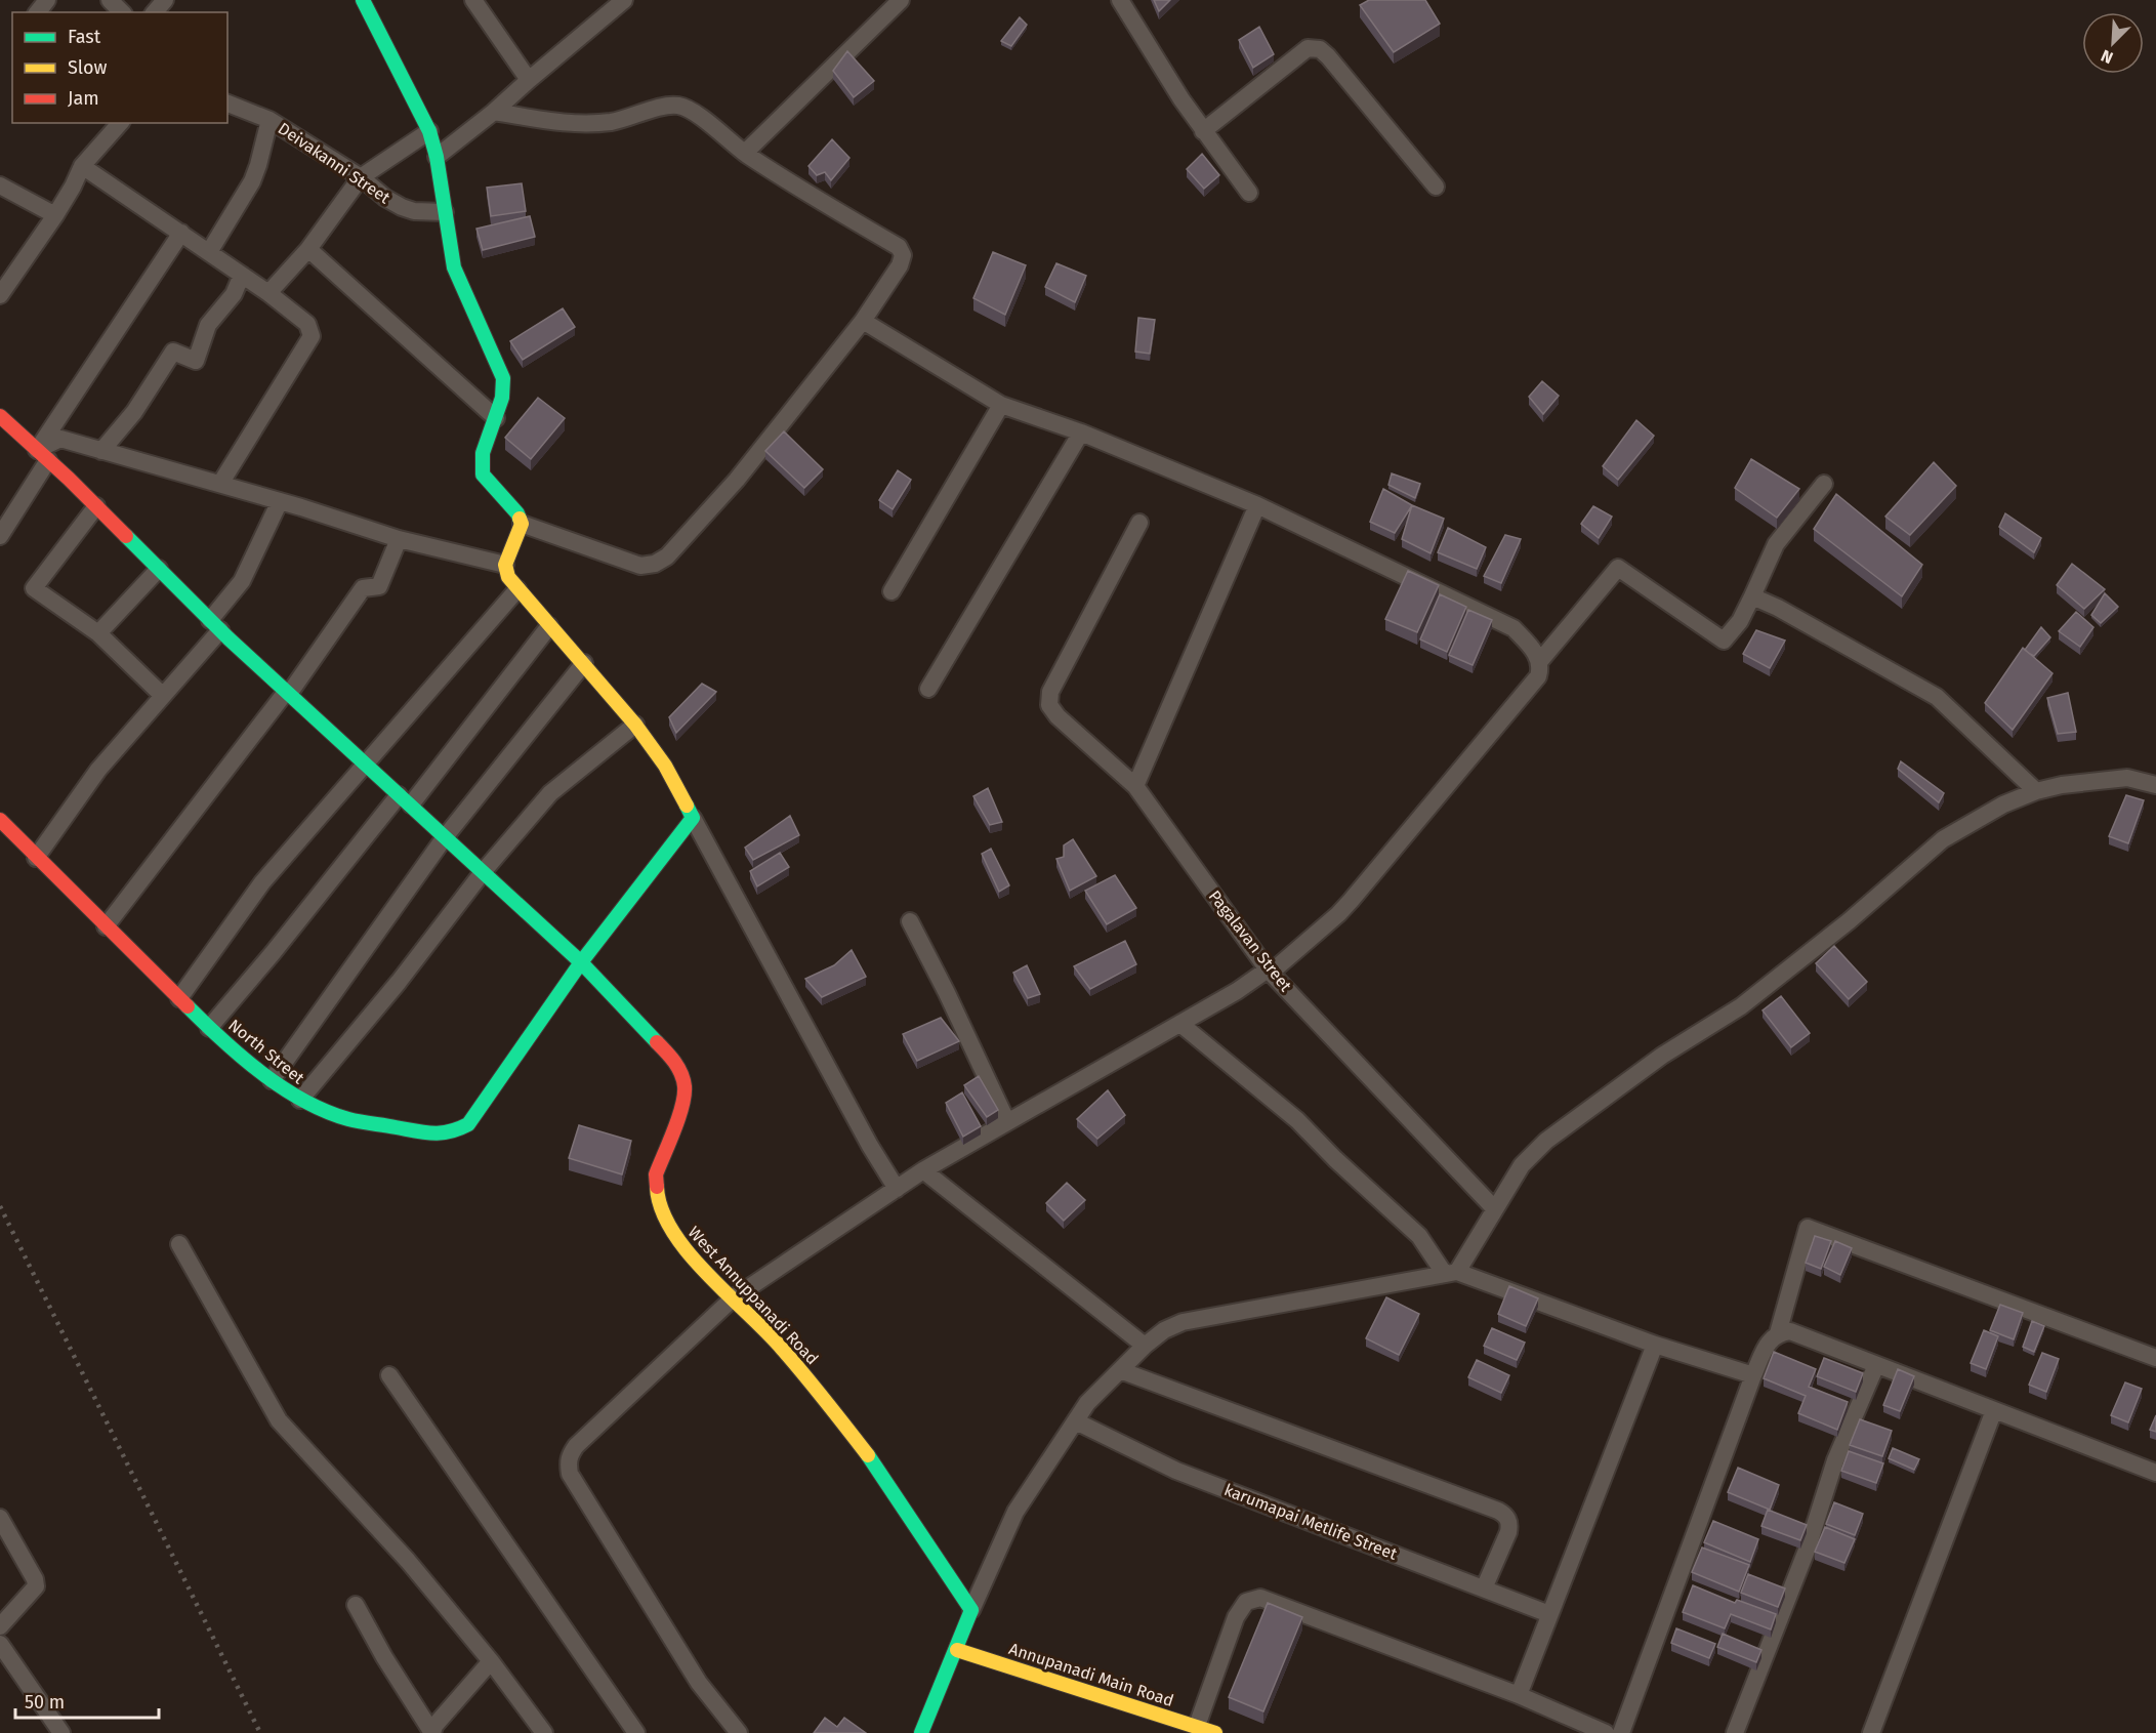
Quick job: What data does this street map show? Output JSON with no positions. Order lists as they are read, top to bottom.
{
  "streets": {
    "street": [
      "Deivakanni Street",
      "Pagalavan Street",
      "North Street",
      "West Annuppanadi Road",
      "karumapai Metlife Street",
      "Annupanadi Main Road"
    ]
  },
  "crossings": [
    ["North Street", "West Annuppanadi Road"]
  ],
  "legend": ["Fast", "Slow", "Jam"],
  "scale_bar": "50 m",
  "north": "bottom left"
}
